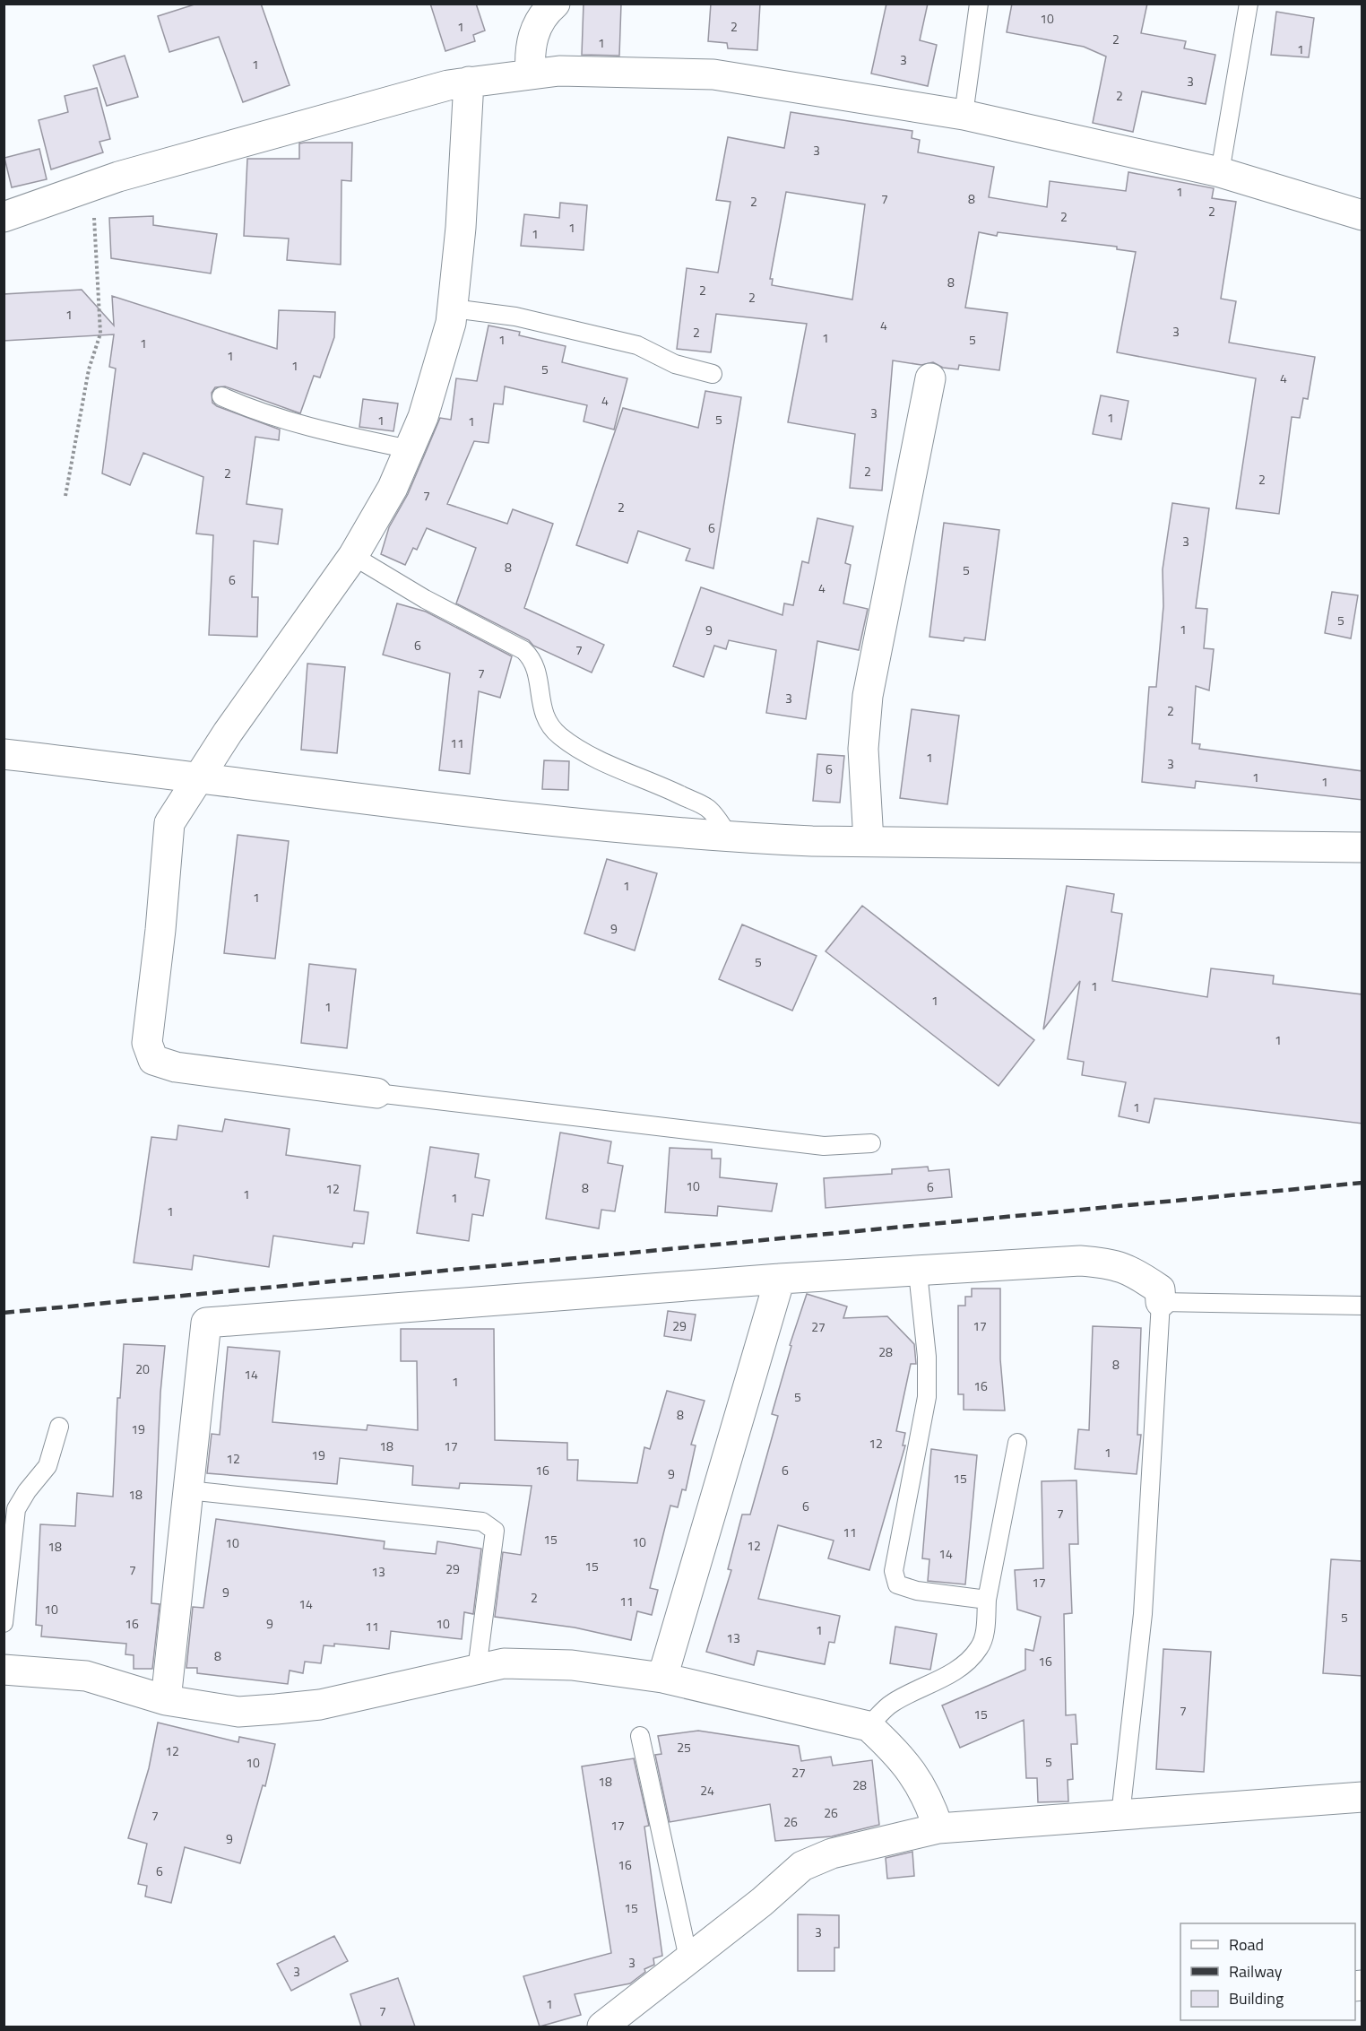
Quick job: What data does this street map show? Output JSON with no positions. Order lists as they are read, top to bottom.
{
  "house_numbers": [
    "10",
    "1",
    "2",
    "2",
    "1",
    "1",
    "3",
    "1",
    "3",
    "2",
    "3",
    "1",
    "7",
    "8",
    "2",
    "2",
    "2",
    "1",
    "1",
    "8",
    "2",
    "2",
    "1",
    "4",
    "3",
    "2",
    "1",
    "1",
    "5",
    "1",
    "1",
    "1",
    "5",
    "4",
    "4",
    "3",
    "1",
    "5",
    "1",
    "1",
    "2",
    "2",
    "2",
    "7",
    "2",
    "6",
    "3",
    "8",
    "5",
    "6",
    "4",
    "5",
    "1",
    "9",
    "6",
    "7",
    "7",
    "3",
    "2",
    "11",
    "1",
    "3",
    "6",
    "1",
    "1",
    "1",
    "1",
    "9",
    "5",
    "1",
    "1",
    "1",
    "1",
    "1",
    "10",
    "6",
    "8",
    "12",
    "1",
    "1",
    "1",
    "29",
    "17",
    "27",
    "28",
    "8",
    "20",
    "14",
    "1",
    "16",
    "5",
    "8",
    "19",
    "12",
    "18",
    "17",
    "1",
    "19",
    "12",
    "16",
    "6",
    "9",
    "15",
    "18",
    "6",
    "7",
    "11",
    "15",
    "10",
    "10",
    "12",
    "18",
    "14",
    "15",
    "29",
    "7",
    "13",
    "17",
    "9",
    "2",
    "11",
    "14",
    "10",
    "5",
    "16",
    "9",
    "10",
    "11",
    "1",
    "13",
    "8",
    "16",
    "7",
    "15",
    "25",
    "12",
    "5",
    "10",
    "27",
    "18",
    "28",
    "24",
    "26",
    "7",
    "26",
    "17",
    "9",
    "16",
    "6",
    "15",
    "3",
    "3",
    "3",
    "1",
    "7"
  ],
  "legend": ["Road", "Railway", "Building"]
}
